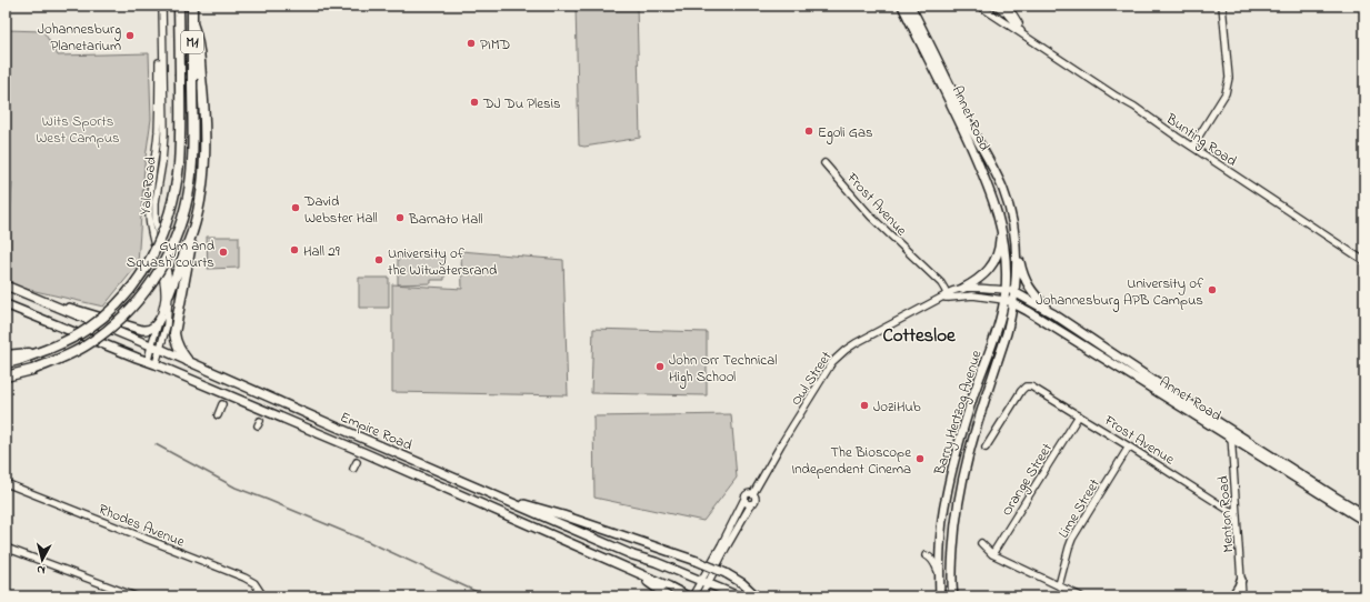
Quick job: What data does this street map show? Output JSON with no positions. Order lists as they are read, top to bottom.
{
  "streets": {
    "highway": ["M1"],
    "main road": ["Annet Road", "Barry Hertzog Avenue", "Empire Road"],
    "street": [
      "Bunting Road",
      "Yale Road",
      "Frost Avenue",
      "Owl Street",
      "Orange Street",
      "Lime Street",
      "Menton Road",
      "Rhodes Avenue"
    ]
  },
  "crossings": [
    ["Annet Road", "Owl Street"],
    ["Annet Road", "Barry Hertzog Avenue"],
    ["Annet Road", "Menton Road"],
    ["Yale Road", "Empire Road"],
    ["Frost Avenue", "Owl Street"],
    ["Frost Avenue", "Orange Street"],
    ["Frost Avenue", "Lime Street"],
    ["Frost Avenue", "Menton Road"],
    ["Owl Street", "Barry Hertzog Avenue"]
  ],
  "districts": ["Cottesloe"],
  "parks": ["Wits Sports West Campus"],
  "places": [
    "Johannesburg Planetarium",
    "PIMD",
    "DJ Du Plesis",
    "Egoli Gas",
    "David Webster Hall",
    "Barnato Hall",
    "Hall 29",
    "Gym and Squash courts",
    "University of the Witwatersrand",
    "University of Johannesburg APB Campus",
    "John Orr Technical High School",
    "JoziHub",
    "The Bioscope Independent Cinema"
  ],
  "north": "bottom"
}
